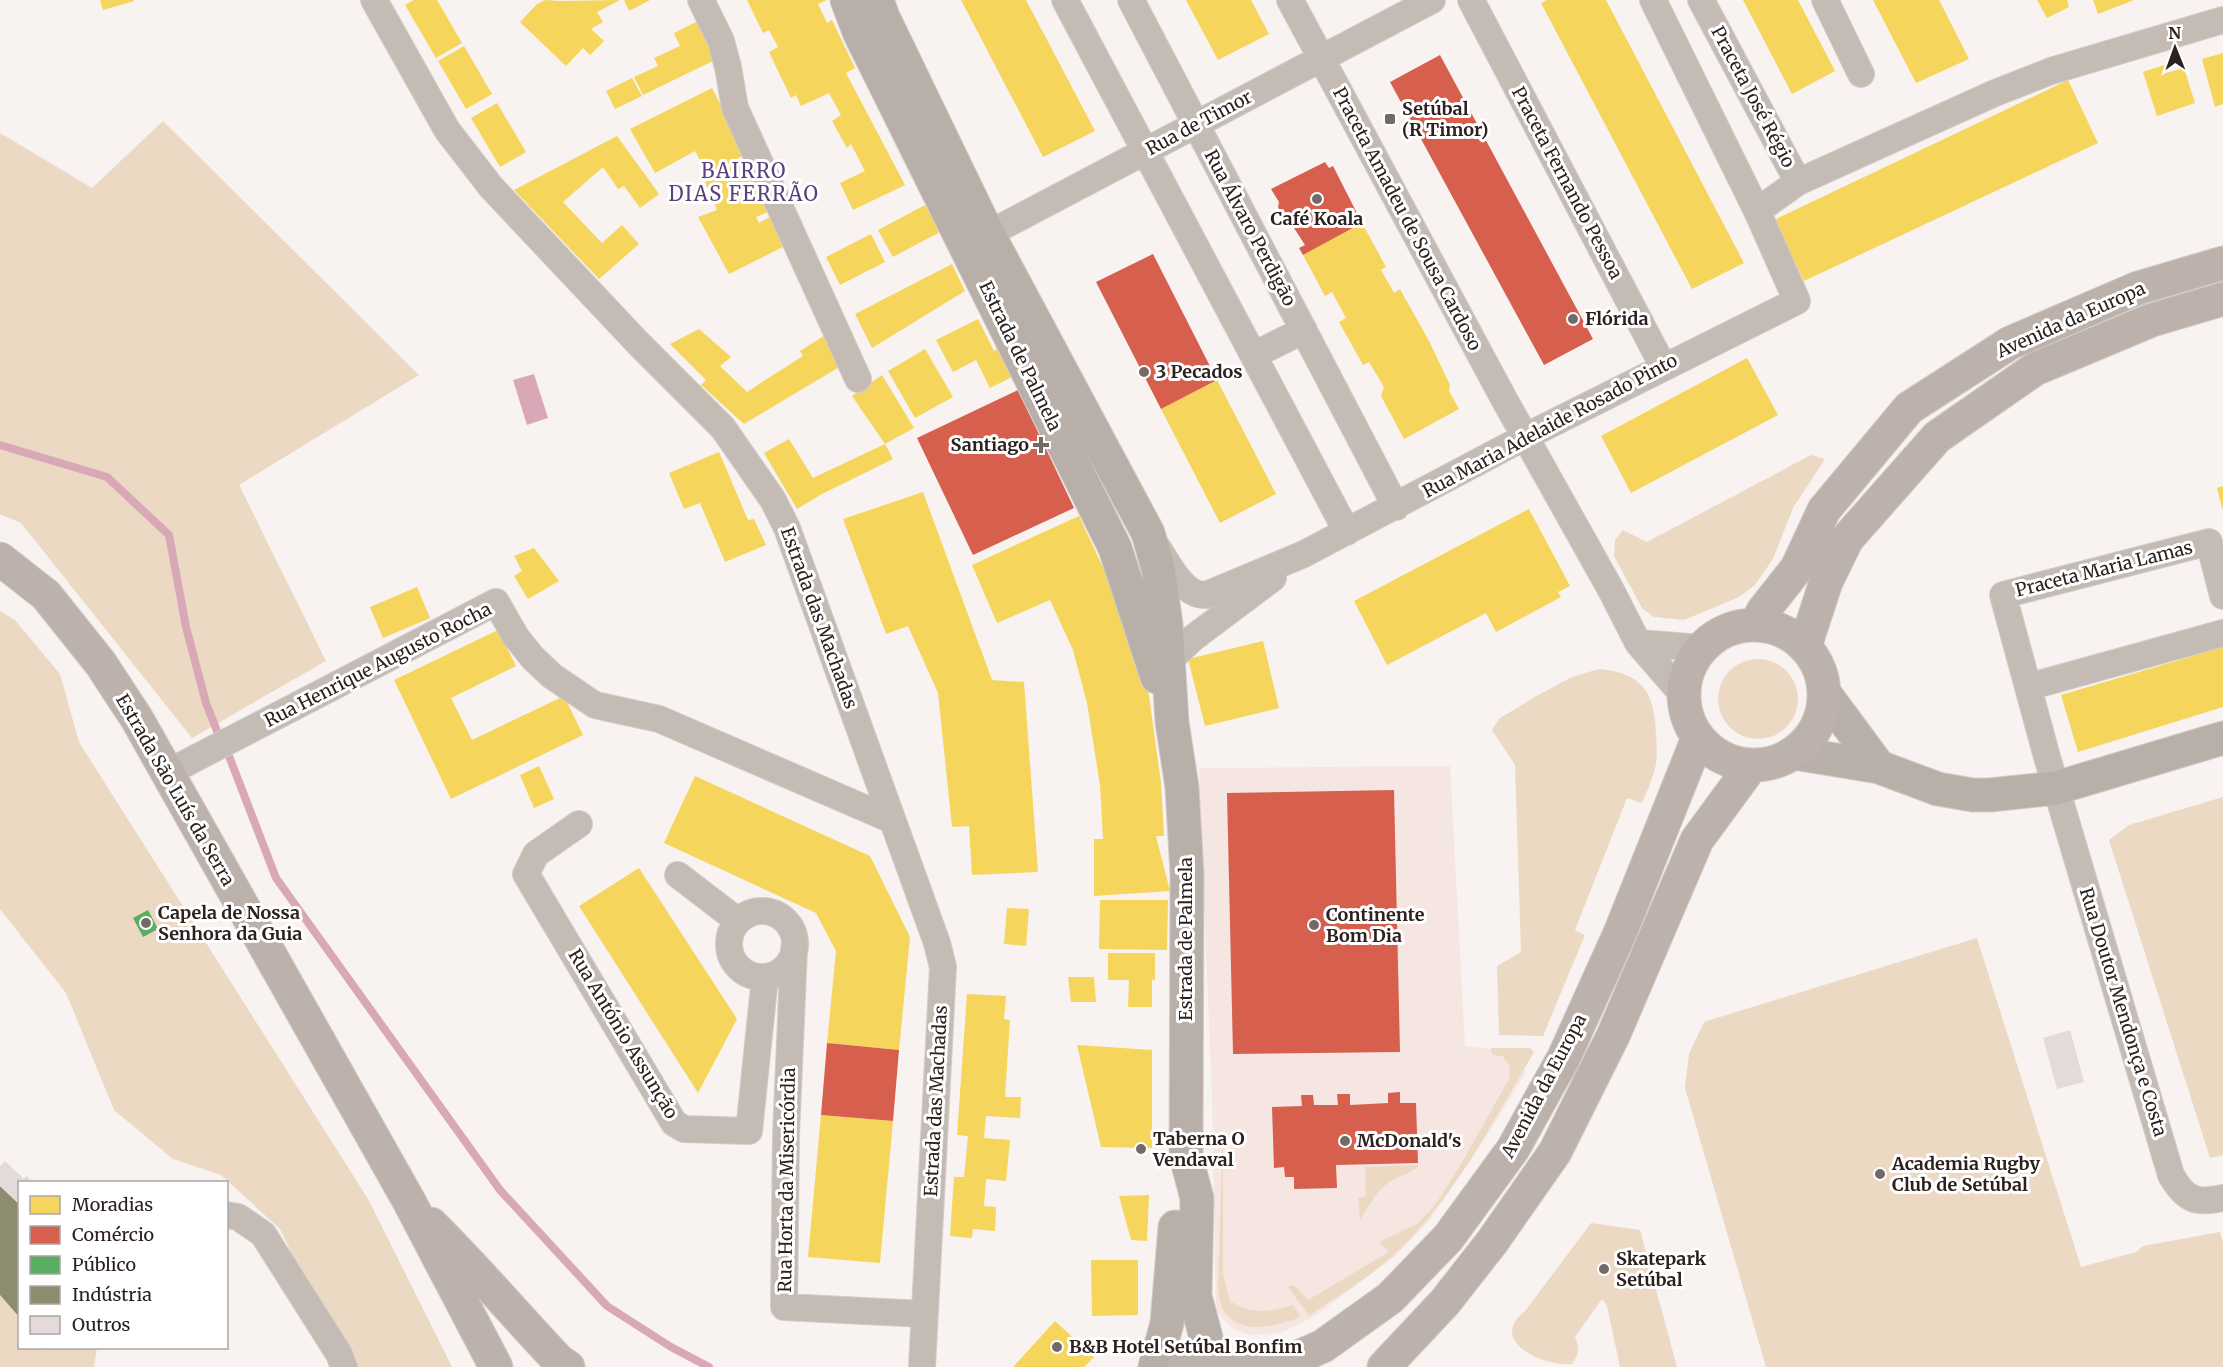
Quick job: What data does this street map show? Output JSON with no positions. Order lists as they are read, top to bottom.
{
  "streets": {
    "main road": ["Avenida da Europa", "Estrada São Luís da Serra"],
    "street": [
      "Praceta José Régio",
      "Rua de Timor",
      "Praceta Fernando Pessoa",
      "Praceta Amadeu de Sousa Cardoso",
      "Rua Álvaro Perdigão",
      "Estrada de Palmela",
      "Rua Maria Adelaide Rosado Pinto",
      "Praceta Maria Lamas",
      "Estrada das Machadas",
      "Rua Henrique Augusto Rocha",
      "Rua Doutor Mendonça e Costa",
      "Rua António Assunção",
      "Rua Horta da Misericórdia"
    ]
  },
  "crossings": [
    ["Praceta José Régio", "Rua Maria Adelaide Rosado Pinto"],
    ["Rua de Timor", "Praceta Amadeu de Sousa Cardoso"],
    ["Rua de Timor", "Rua Álvaro Perdigão"],
    ["Rua de Timor", "Estrada de Palmela"],
    ["Praceta Fernando Pessoa", "Rua Maria Adelaide Rosado Pinto"],
    ["Praceta Amadeu de Sousa Cardoso", "Avenida da Europa"],
    ["Praceta Amadeu de Sousa Cardoso", "Rua Maria Adelaide Rosado Pinto"],
    ["Rua Álvaro Perdigão", "Rua Maria Adelaide Rosado Pinto"],
    ["Estrada de Palmela", "Rua Maria Adelaide Rosado Pinto"],
    ["Praceta Maria Lamas", "Rua Doutor Mendonça e Costa"],
    ["Estrada das Machadas", "Rua Henrique Augusto Rocha"],
    ["Estrada das Machadas", "Rua Horta da Misericórdia"],
    ["Rua Henrique Augusto Rocha", "Estrada São Luís da Serra"],
    ["Rua António Assunção", "Rua Horta da Misericórdia"]
  ],
  "districts": ["BAIRRO DIAS FERRÃO"],
  "places": {
    "transit": ["Setúbal (R Timor)"],
    "other": [
      "Café Koala",
      "Flórida",
      "3 Pecados",
      "Capela de Nossa Senhora da Guia",
      "Continente Bom Dia",
      "McDonald's",
      "Taberna O Vendaval",
      "Academia Rugby Club de Setúbal",
      "Skatepark Setúbal",
      "B&B Hotel Setúbal Bonfim"
    ],
    "health": ["Santiago"]
  },
  "legend": [
    "Moradias",
    "Comércio",
    "Público",
    "Indústria",
    "Outros"
  ],
  "north": "top"
}
